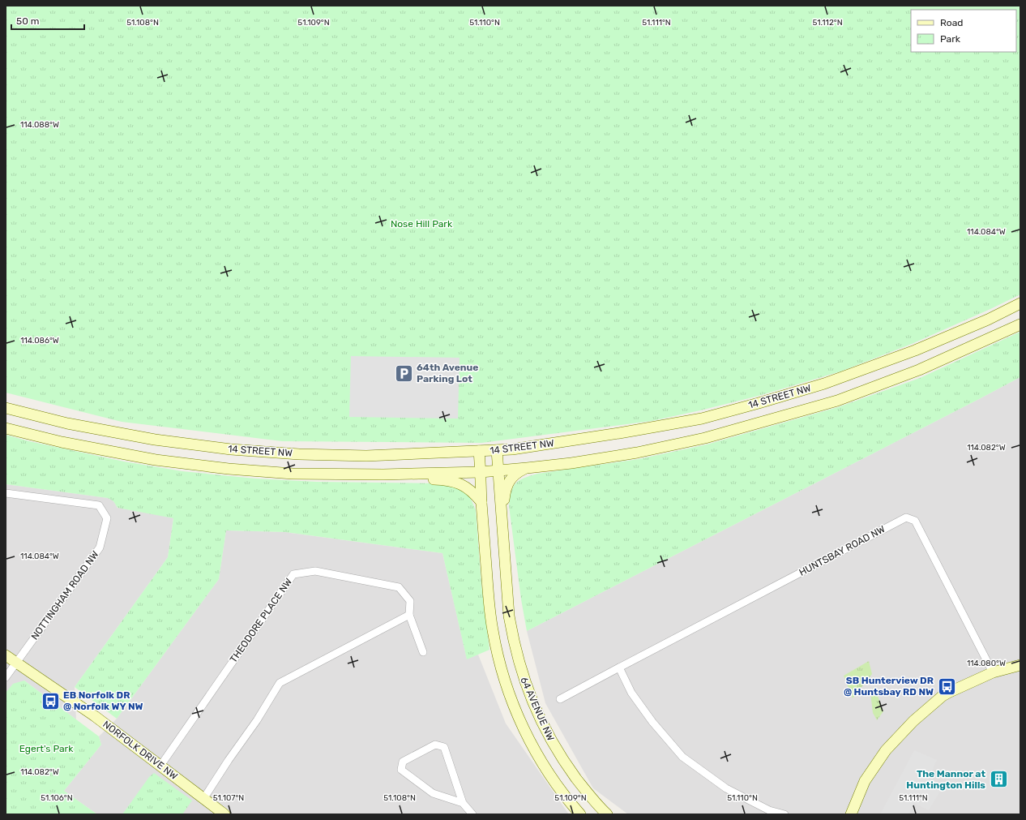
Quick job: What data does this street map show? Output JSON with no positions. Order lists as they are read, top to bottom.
{
  "streets": {
    "main road": ["14 STREET NW", "64 AVENUE NW", "NORFOLK DRIVE NW"],
    "street": ["HUNTSBAY ROAD NW", "NOTTINGHAM ROAD NW", "THEODORE PLACE NW"]
  },
  "crossings": [
    ["14 STREET NW", "64 AVENUE NW"],
    ["NOTTINGHAM ROAD NW", "NORFOLK DRIVE NW"],
    ["THEODORE PLACE NW", "NORFOLK DRIVE NW"]
  ],
  "parks": ["Nose Hill Park", "Egert's Park"],
  "places": {
    "parking": ["64th Avenue Parking Lot"],
    "bus stop": ["SB Hunterview DR @ Huntsbay RD NW", "EB Norfolk DR @ Norfolk WY NW"],
    "building": ["The Mannor at Huntington Hills"]
  },
  "legend": ["Road", "Park"],
  "scale_bar": "50 m",
  "coordinates": [
    "51.108°N",
    "51.109°N",
    "51.110°N",
    "51.111°N",
    "51.112°N",
    "114.088°W",
    "114.084°W",
    "114.086°W",
    "114.082°W",
    "114.080°W",
    "51.106°N",
    "51.107°N"
  ]
}
